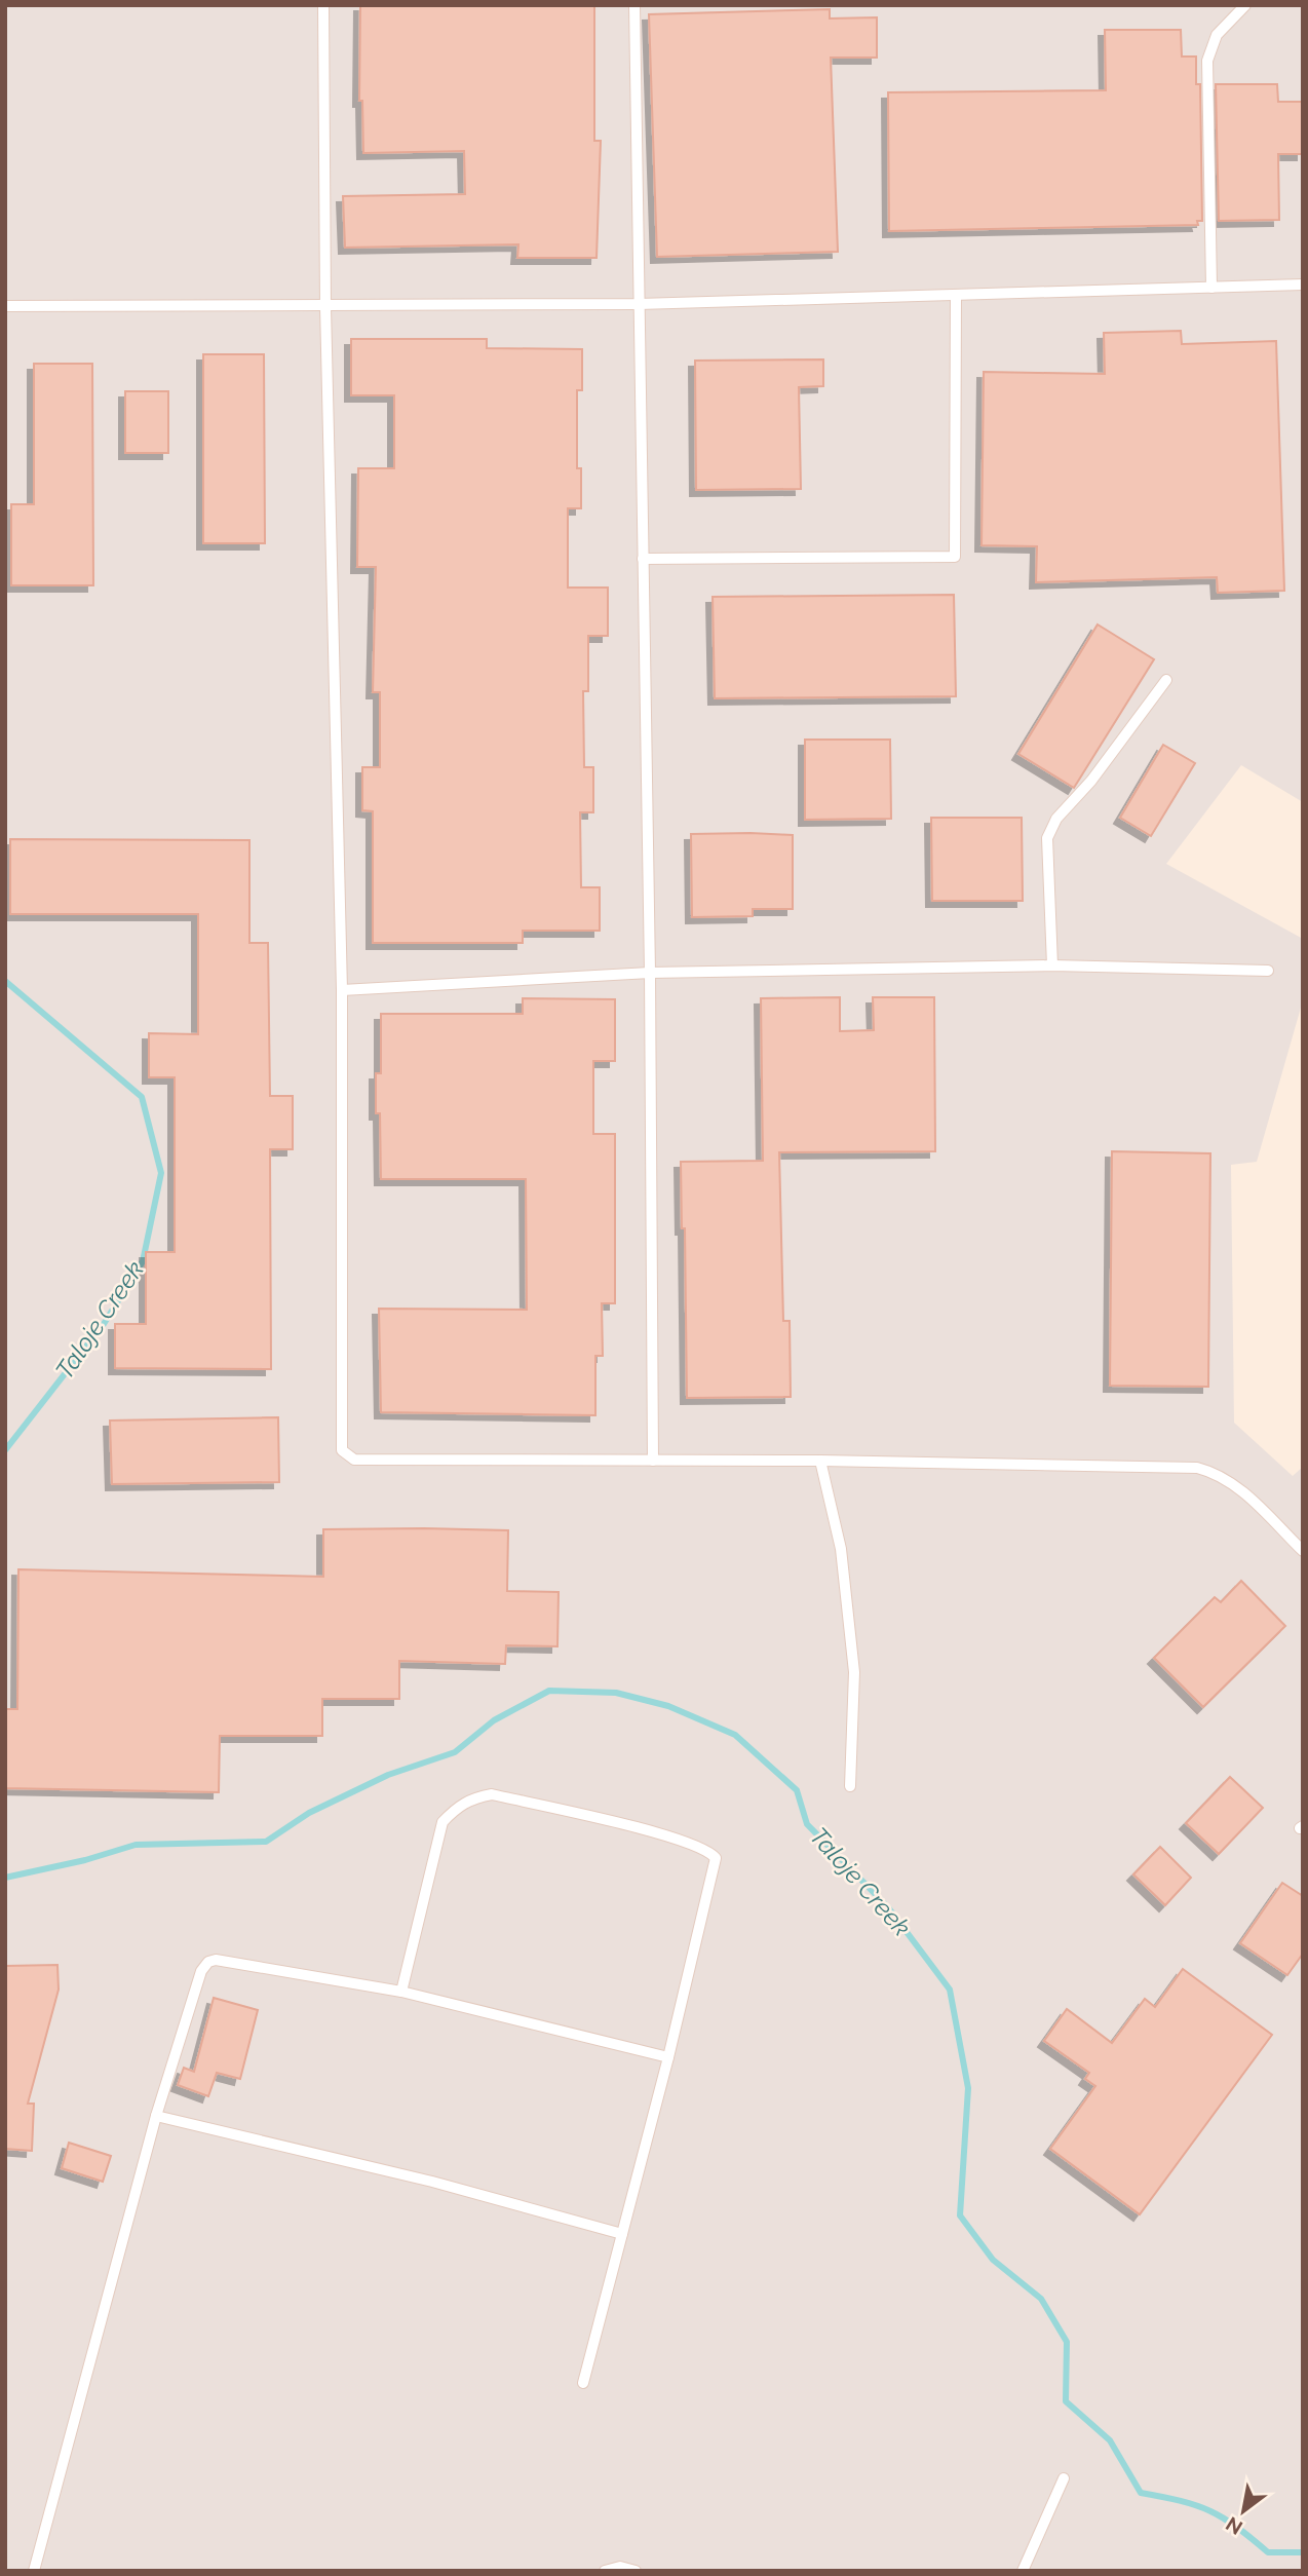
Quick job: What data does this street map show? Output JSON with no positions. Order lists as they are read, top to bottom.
{
  "water": ["Taloje Creek"],
  "north": "bottom left"
}
